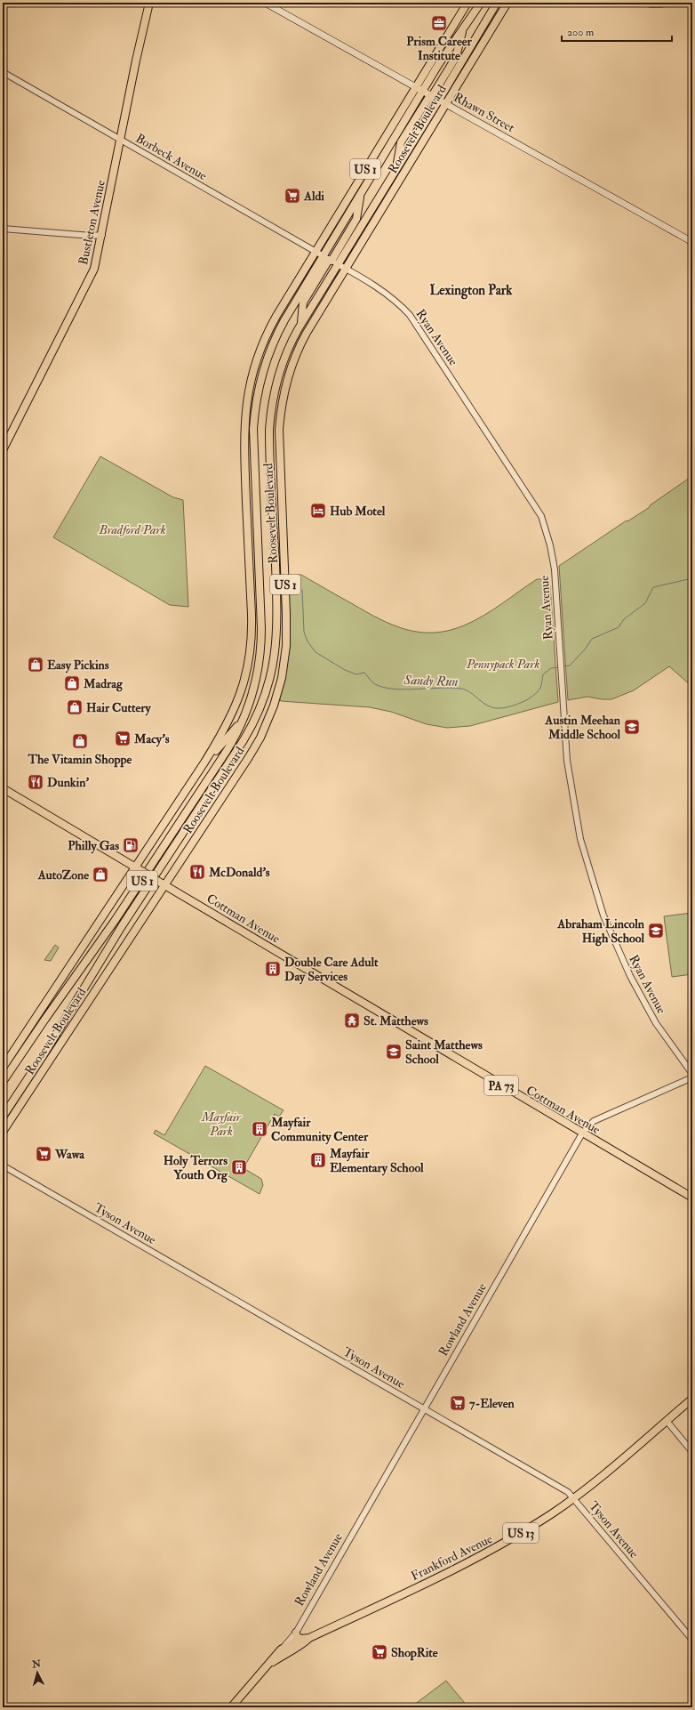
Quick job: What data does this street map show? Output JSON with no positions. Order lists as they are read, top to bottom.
{
  "streets": {
    "main road": [
      "Rhawn Street",
      "Roosevelt Boulevard",
      "US 1",
      "Bustleton Avenue",
      "Cottman Avenue",
      "PA 73",
      "US 13",
      "Frankford Avenue"
    ],
    "street": [
      "Borbeck Avenue",
      "Ryan Avenue",
      "Tyson Avenue",
      "Rowland Avenue"
    ]
  },
  "crossings": [
    ["Rhawn Street", "Roosevelt Boulevard"],
    ["Roosevelt Boulevard", "Borbeck Avenue"],
    ["Roosevelt Boulevard", "Ryan Avenue"],
    ["Roosevelt Boulevard", "Cottman Avenue"],
    ["Borbeck Avenue", "Bustleton Avenue"],
    ["Borbeck Avenue", "Ryan Avenue"],
    ["Cottman Avenue", "Rowland Avenue"],
    ["Tyson Avenue", "Rowland Avenue"],
    ["Tyson Avenue", "Frankford Avenue"],
    ["Rowland Avenue", "Frankford Avenue"]
  ],
  "districts": ["Lexington Park"],
  "water": ["Sandy Run"],
  "parks": ["Bradford Park", "Pennypack Park", "Mayfair Park"],
  "places": {
    "office": ["Prism Career Institute"],
    "supermarket": [
      "Aldi",
      "Macy's",
      "Wawa",
      "7-Eleven",
      "ShopRite"
    ],
    "hotel": ["Hub Motel"],
    "shop": [
      "Easy Pickins",
      "Madrag",
      "Hair Cuttery",
      "The Vitamin Shoppe",
      "AutoZone"
    ],
    "school or university": ["Austin Meehan Middle School", "Abraham Lincoln High School", "Saint Matthews School"],
    "restaurant": ["Dunkin'", "McDonald's"],
    "fuel station": ["Philly Gas"],
    "building": [
      "Double Care Adult Day Services",
      "Mayfair Community Center",
      "Mayfair Elementary School",
      "Holy Terrors Youth Org"
    ],
    "temple": ["St. Matthews"]
  },
  "scale_bar": "200 m",
  "north": "top"
}
